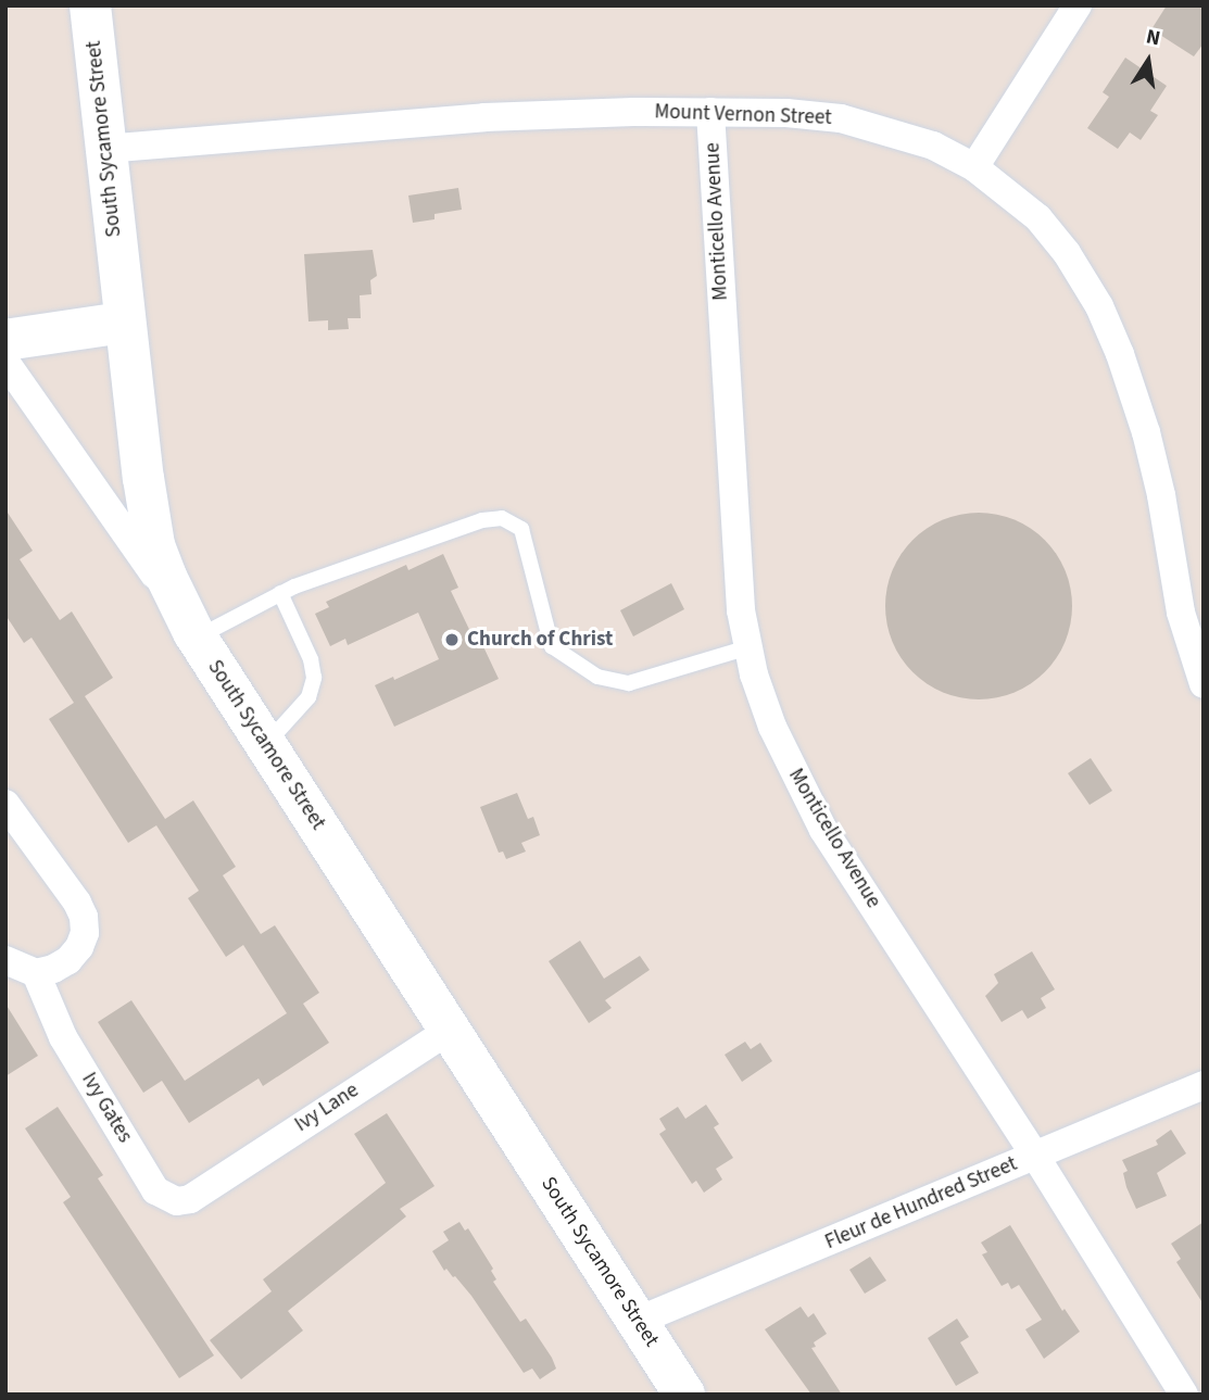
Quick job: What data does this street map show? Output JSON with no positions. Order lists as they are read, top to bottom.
{
  "streets": {
    "main road": ["South Sycamore Street"],
    "street": [
      "Mount Vernon Street",
      "Monticello Avenue",
      "Ivy Gates",
      "Ivy Lane",
      "Fleur de Hundred Street"
    ]
  },
  "crossings": [
    ["Mount Vernon Street", "South Sycamore Street"],
    ["Mount Vernon Street", "Monticello Avenue"],
    ["South Sycamore Street", "Ivy Lane"],
    ["South Sycamore Street", "Fleur de Hundred Street"],
    ["Monticello Avenue", "Fleur de Hundred Street"],
    ["Ivy Gates", "Ivy Lane"]
  ],
  "places": ["Church of Christ"],
  "north": "top"
}
